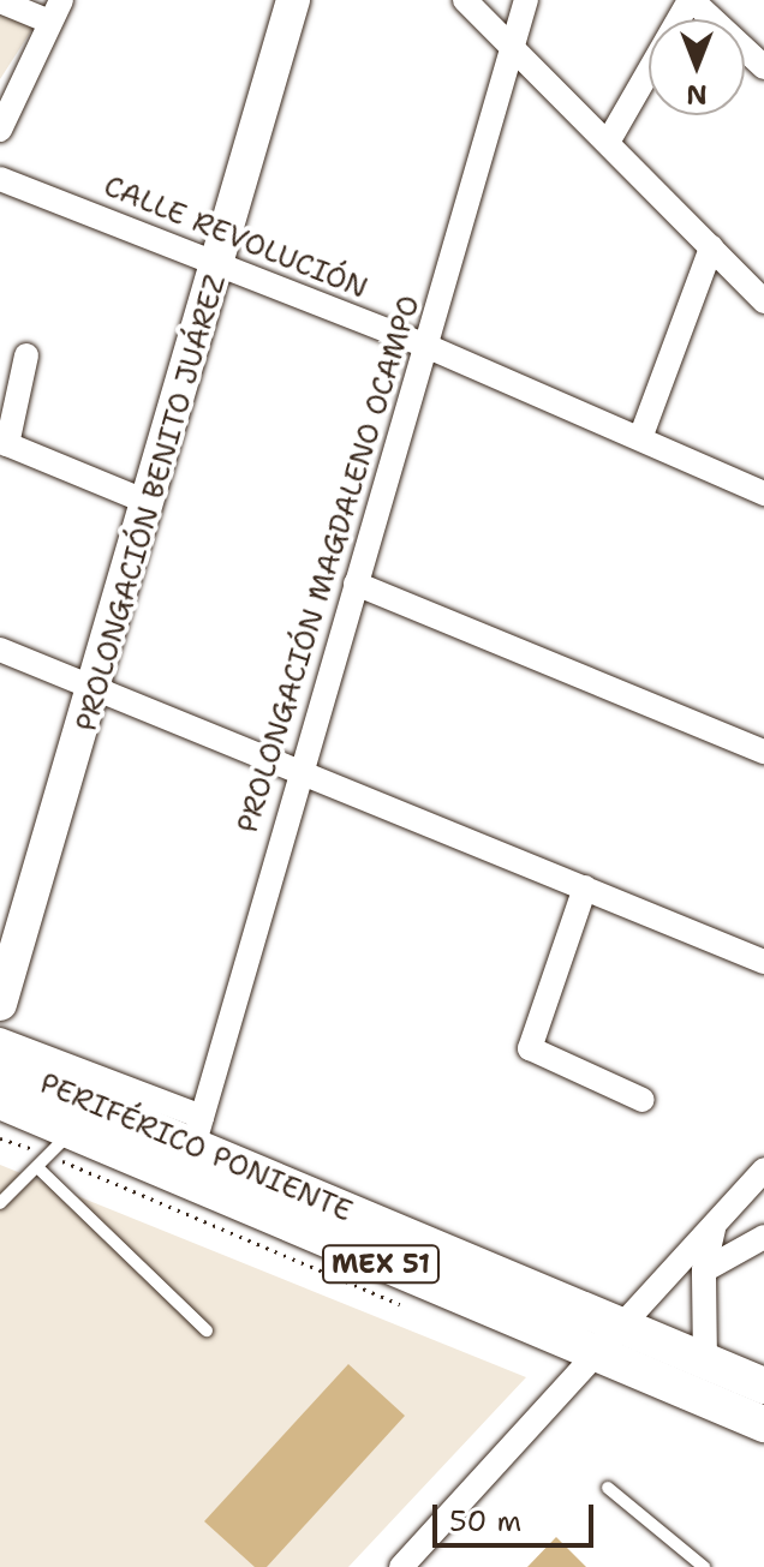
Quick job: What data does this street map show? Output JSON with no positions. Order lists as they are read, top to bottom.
{
  "streets": {
    "main road": ["PERIFÉRICO PONIENTE", "MEX 51"],
    "street": ["CALLE REVOLUCIÓN", "PROLONGACIÓN BENITO JUÁREZ", "PROLONGACIÓN MAGDALENO OCAMPO"]
  },
  "crossings": [
    ["CALLE REVOLUCIÓN", "PROLONGACIÓN BENITO JUÁREZ"],
    ["CALLE REVOLUCIÓN", "PROLONGACIÓN MAGDALENO OCAMPO"],
    ["PROLONGACIÓN MAGDALENO OCAMPO", "PERIFÉRICO PONIENTE"]
  ],
  "scale_bar": "50 m",
  "north": "bottom"
}
